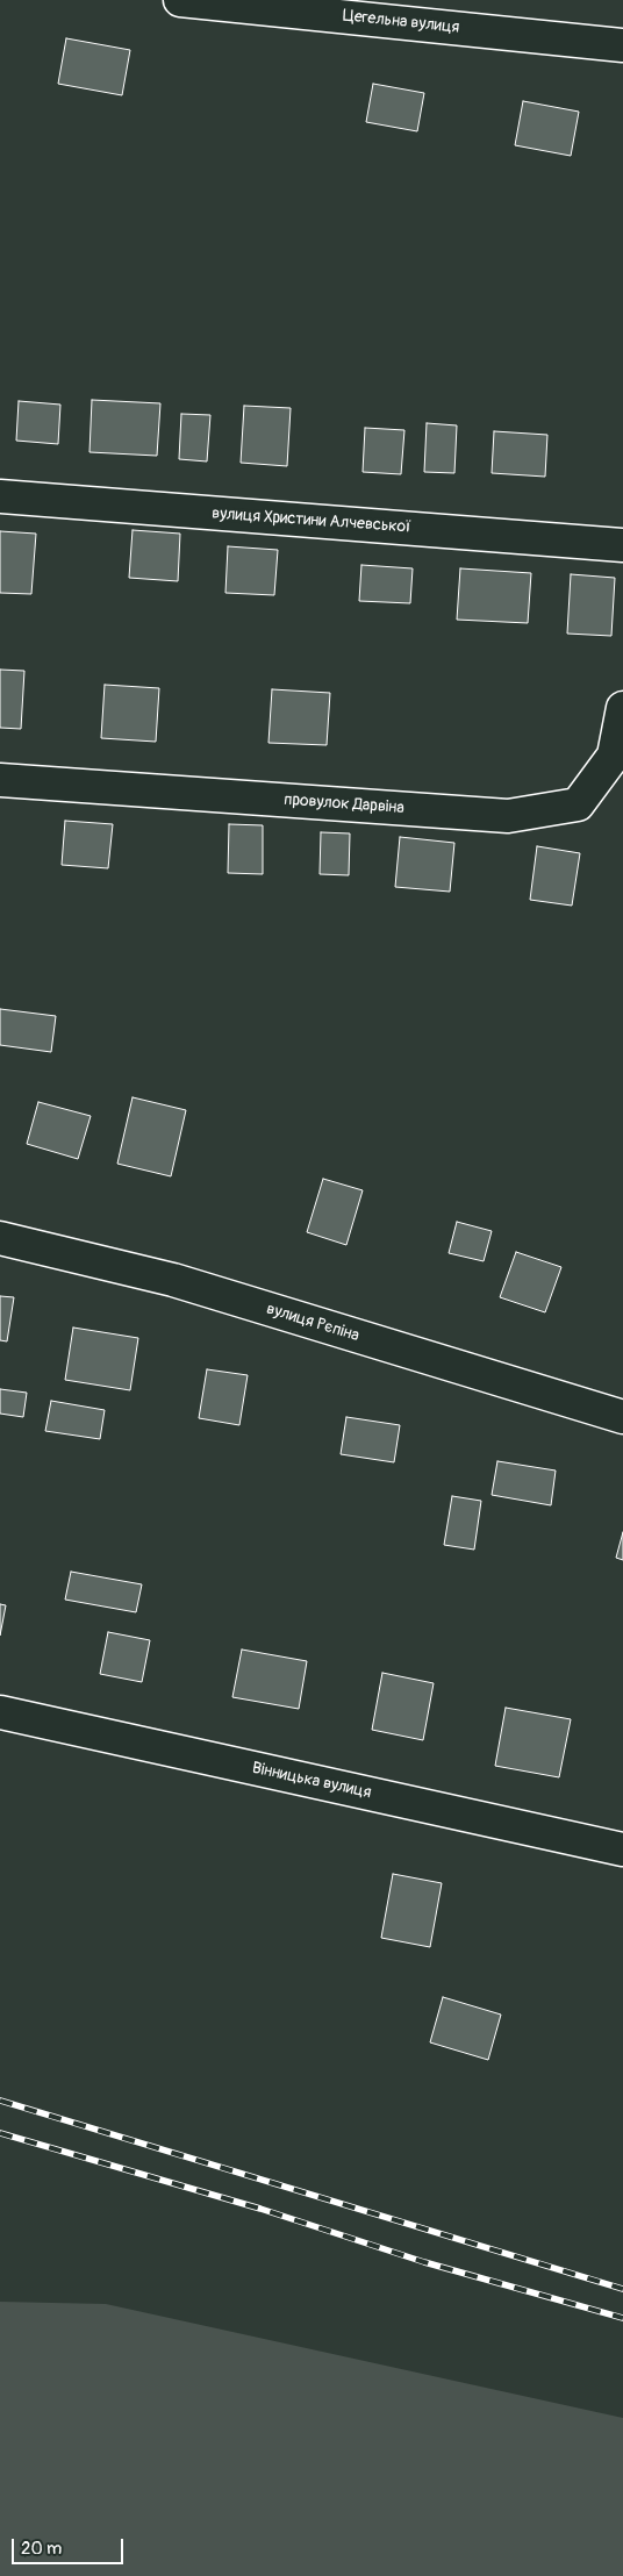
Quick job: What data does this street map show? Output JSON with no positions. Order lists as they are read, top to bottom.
{
  "streets": {
    "street": [
      "Цегельна вулиця",
      "вулиця Христини Алчевської",
      "провулок Дарвіна",
      "вулиця Рєпіна",
      "Вінницька вулиця"
    ]
  },
  "scale_bar": "20 m"
}
